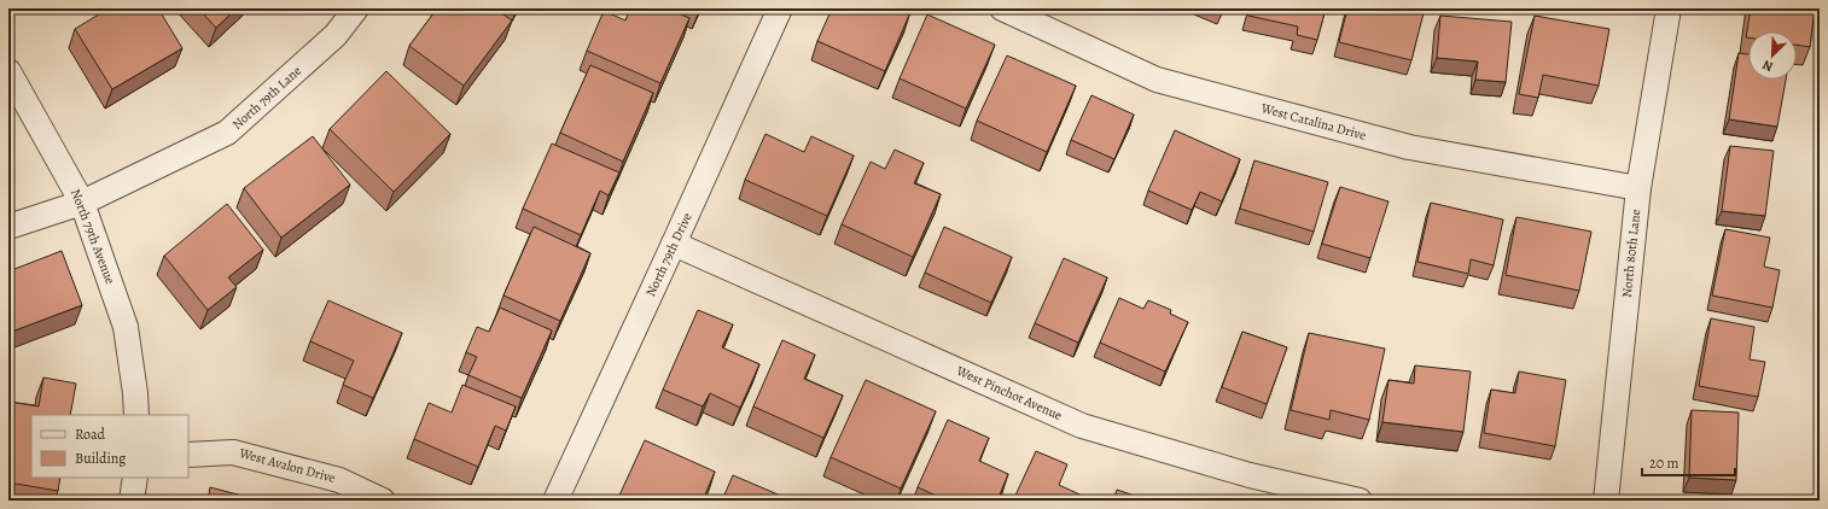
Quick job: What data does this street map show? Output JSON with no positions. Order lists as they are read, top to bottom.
{
  "streets": {
    "street": [
      "North 79th Lane",
      "West Catalina Drive",
      "North 79th Avenue",
      "North 80th Lane",
      "North 79th Drive",
      "West Pinchot Avenue",
      "West Avalon Drive"
    ]
  },
  "crossings": [
    ["North 79th Lane", "North 79th Avenue"],
    ["West Catalina Drive", "North 80th Lane"],
    ["North 79th Drive", "West Pinchot Avenue"]
  ],
  "legend": ["Road", "Building"],
  "scale_bar": "20 m",
  "north": "bottom left"
}
